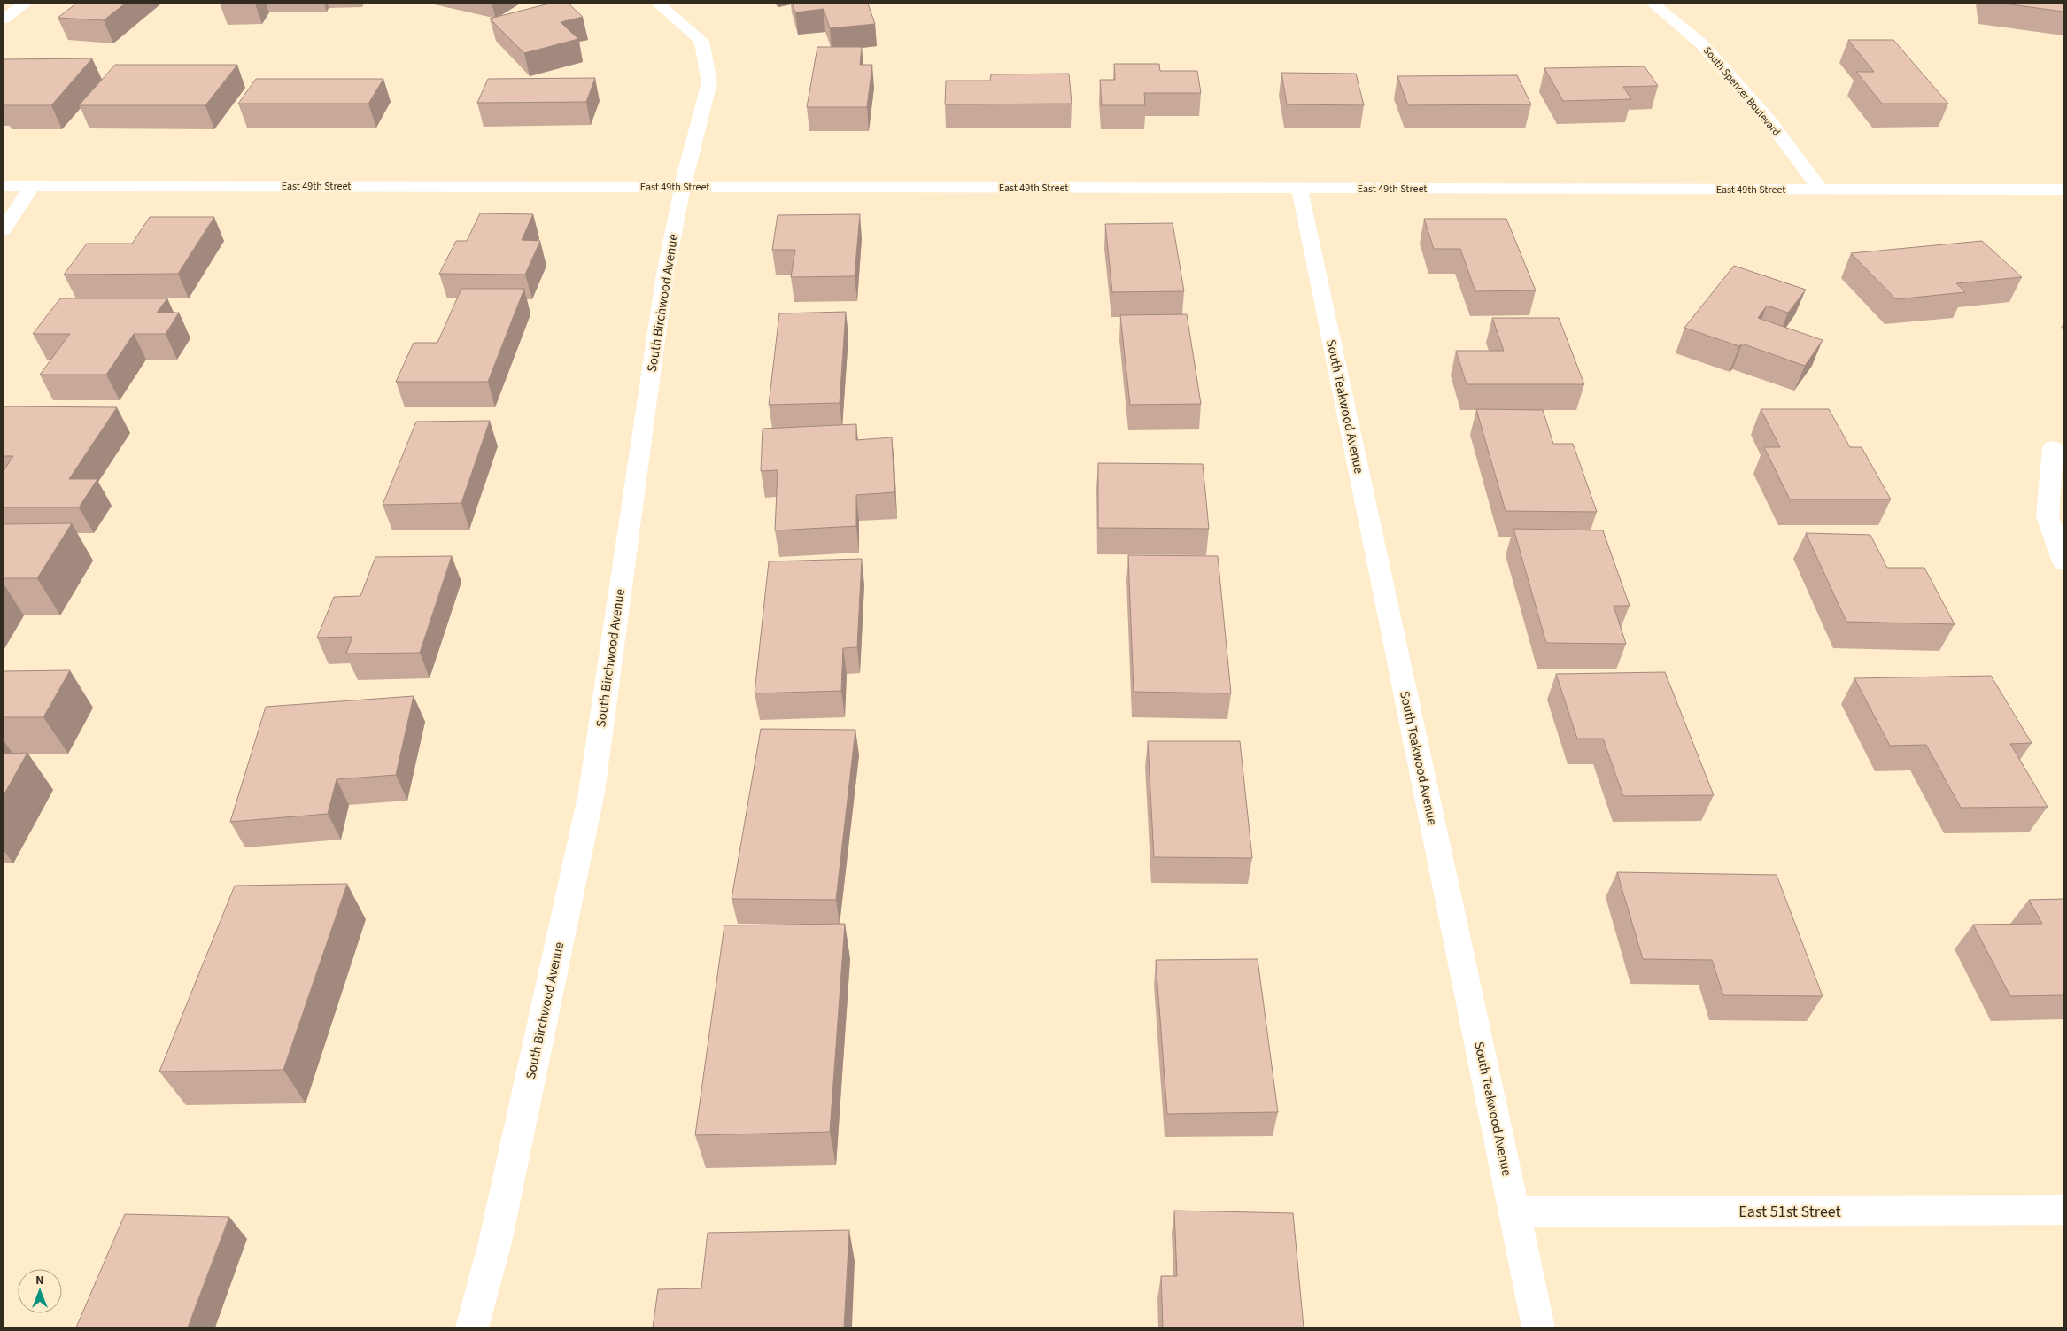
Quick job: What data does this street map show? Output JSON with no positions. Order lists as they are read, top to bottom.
{
  "streets": {
    "street": [
      "South Spencer Boulevard",
      "East 49th Street",
      "South Birchwood Avenue",
      "South Teakwood Avenue",
      "East 51st Street"
    ]
  },
  "crossings": [
    ["South Spencer Boulevard", "East 49th Street"],
    ["East 49th Street", "South Birchwood Avenue"],
    ["East 49th Street", "South Teakwood Avenue"],
    ["South Teakwood Avenue", "East 51st Street"]
  ],
  "north": "top"
}
